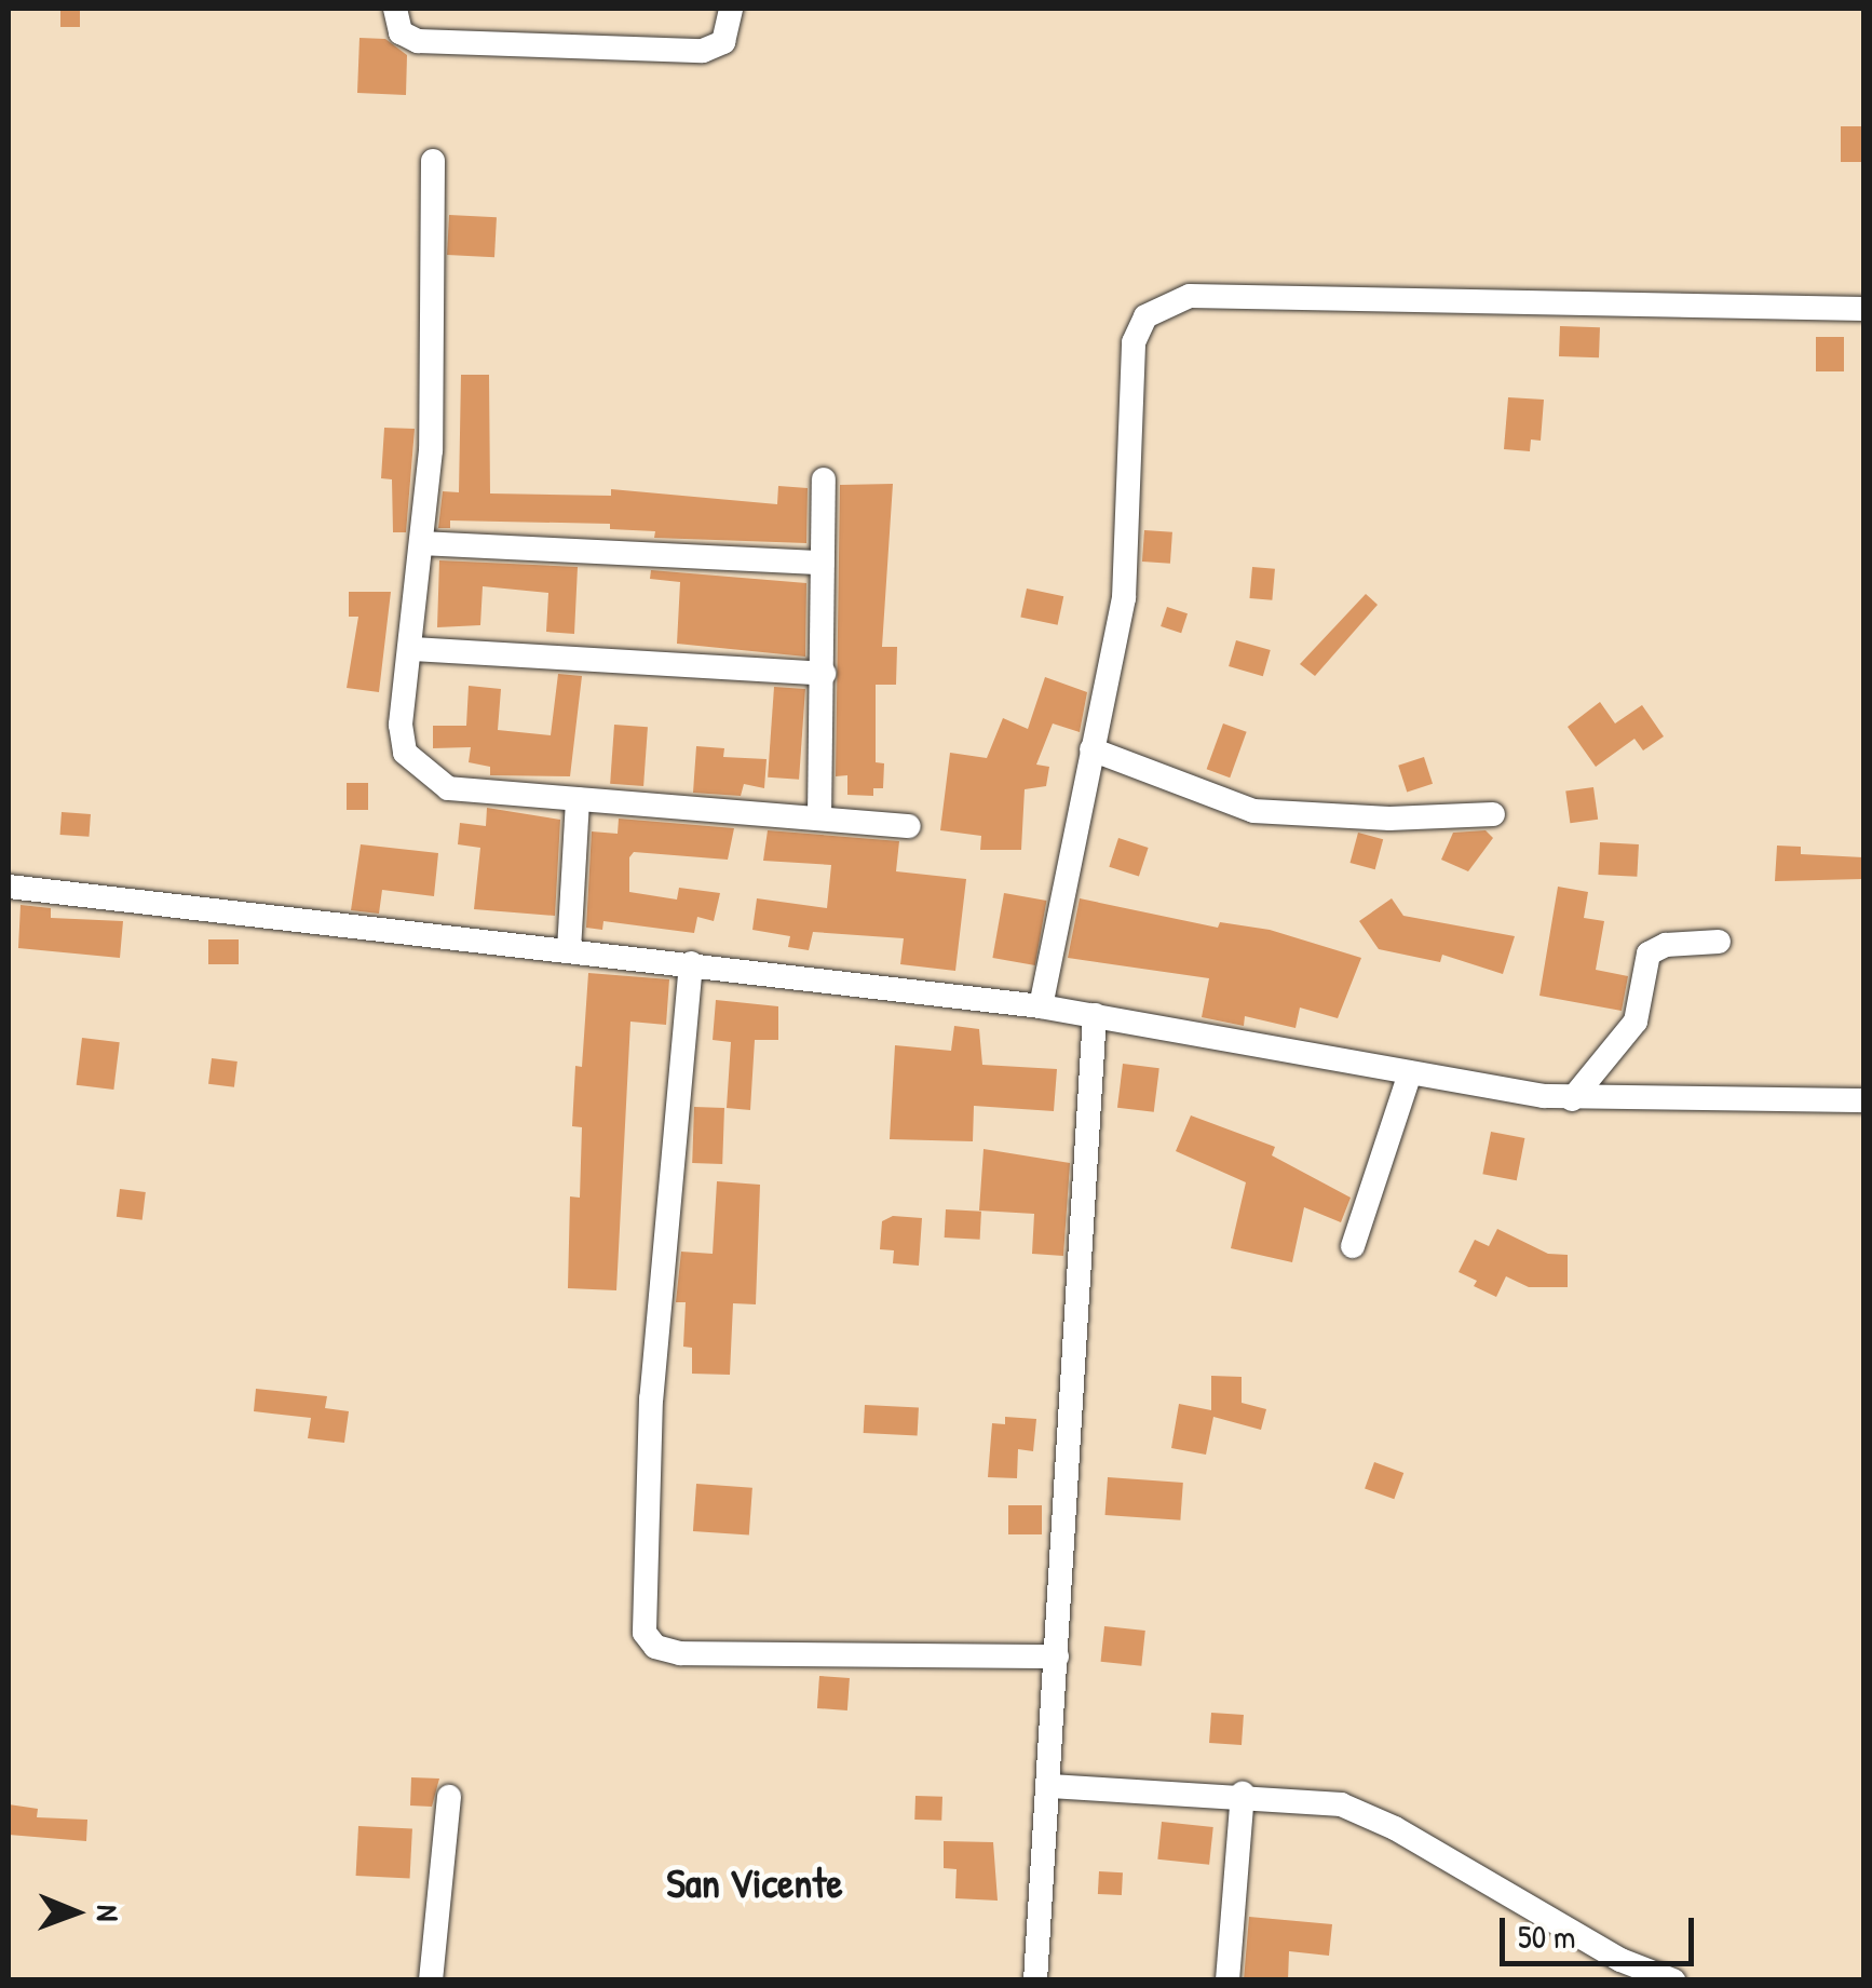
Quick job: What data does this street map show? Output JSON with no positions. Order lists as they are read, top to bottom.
{
  "districts": ["San Vicente"],
  "scale_bar": "50 m",
  "north": "right"
}
